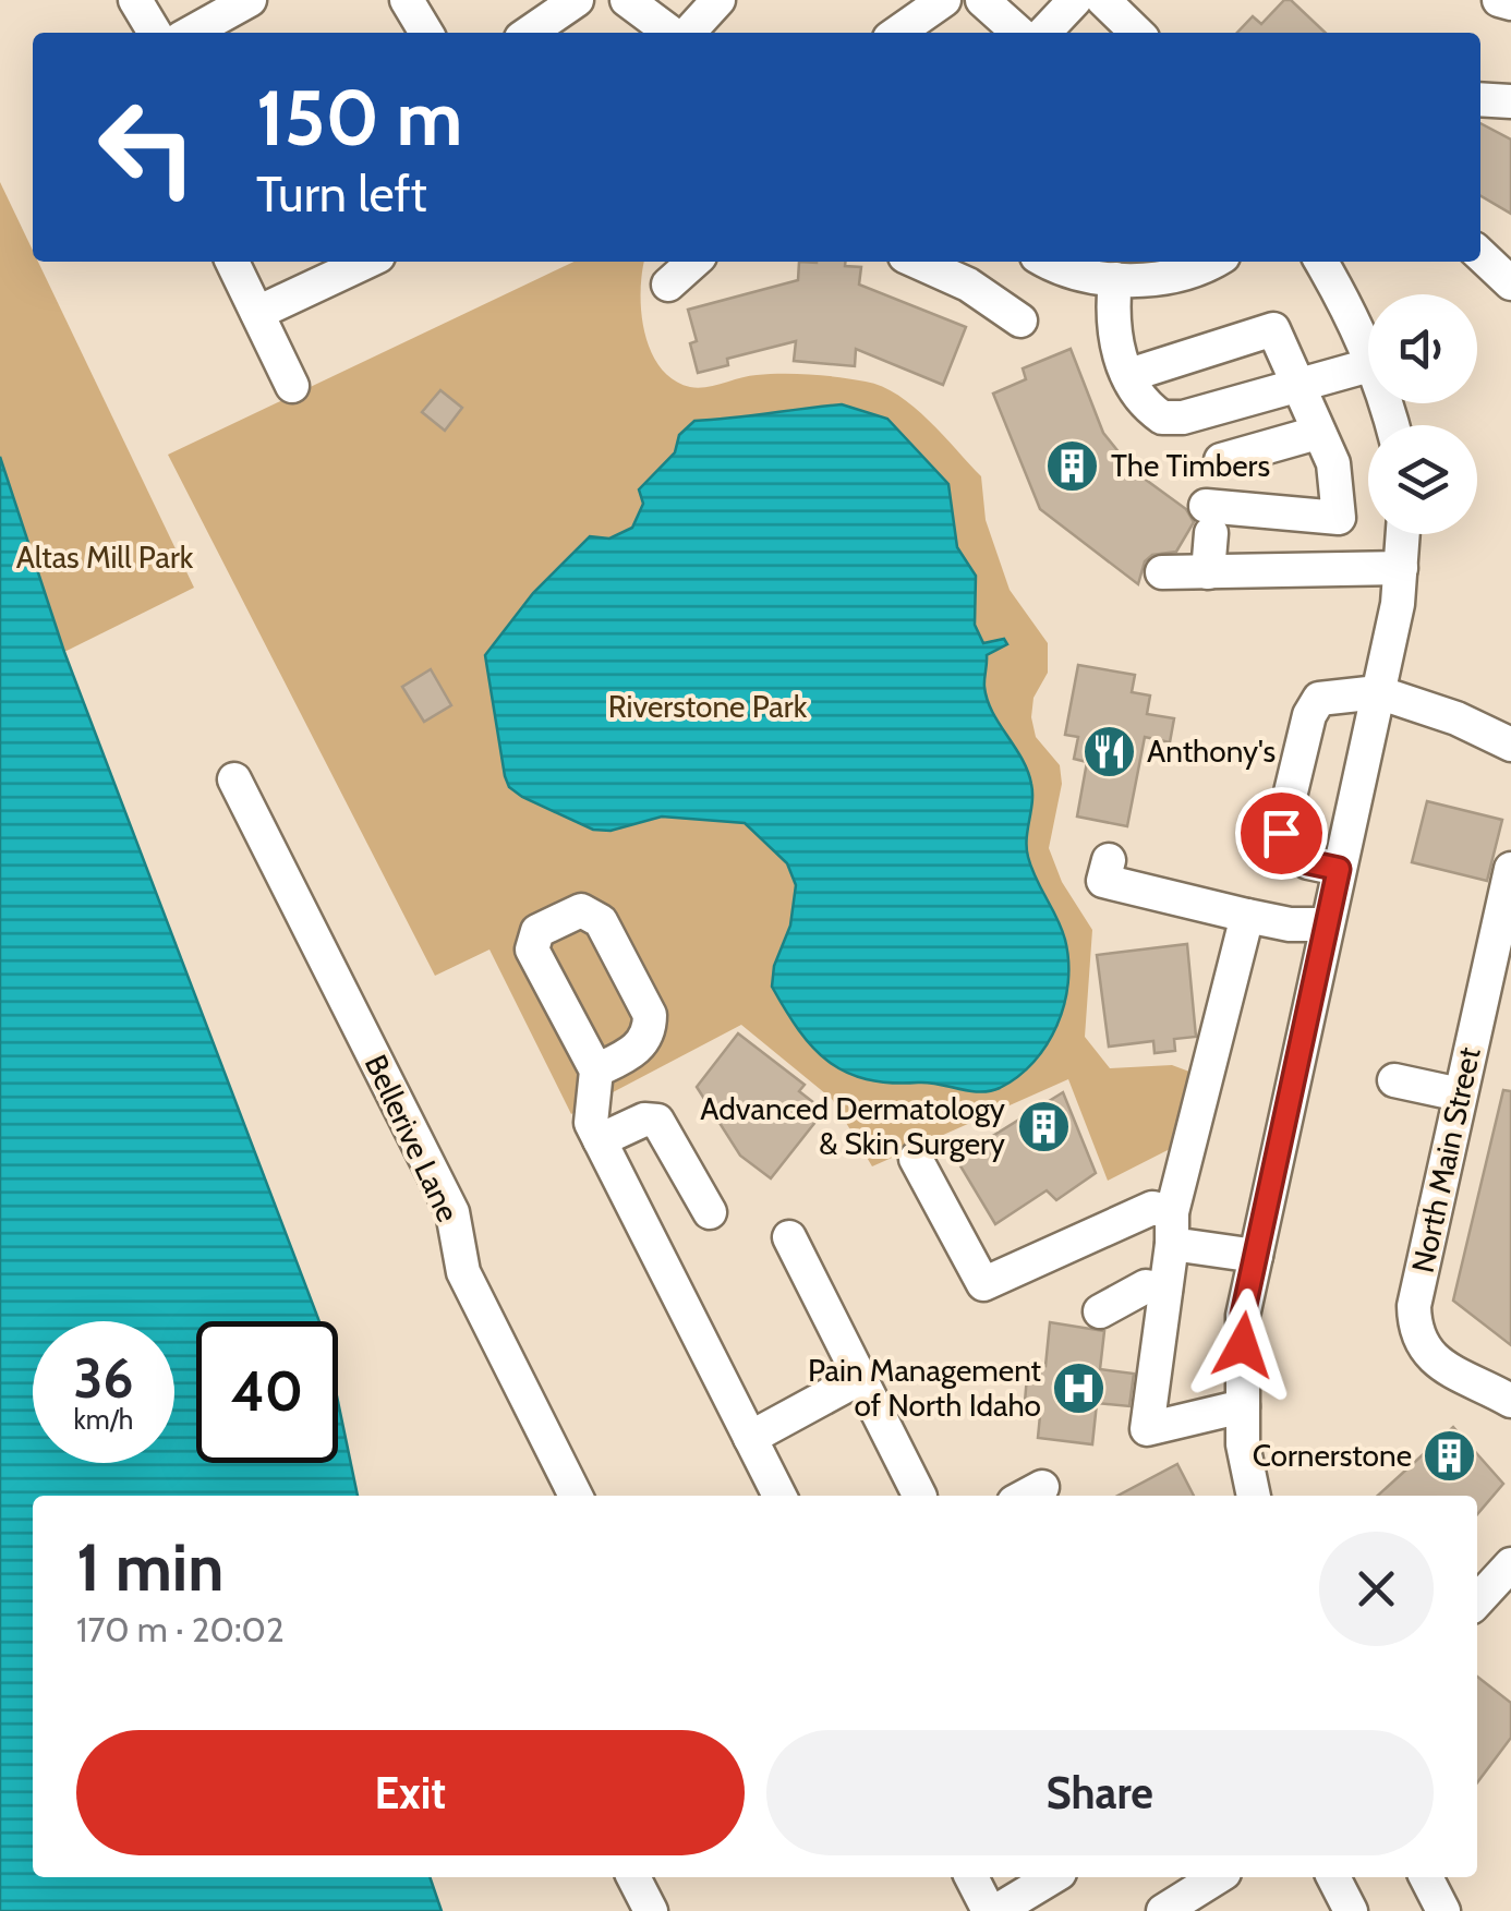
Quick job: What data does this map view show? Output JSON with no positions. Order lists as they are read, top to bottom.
{
  "streets": {
    "street": ["Bellerive Lane", "North Main Street"]
  },
  "parks": ["Altas Mill Park", "Riverstone Park"],
  "places": {
    "building": ["The Timbers", "Advanced Dermatology & Skin Surgery", "Cornerstone"],
    "restaurant": ["Anthony's"],
    "hospital": ["Pain Management of North Idaho"]
  },
  "page": {
    "turn": ["150 m", "Turn left"],
    "speed": "36 km/h",
    "limit": "40",
    "heading": ["1 min", "170 m · 20:02"],
    "buttons": ["Exit", "Share"]
  }
}
